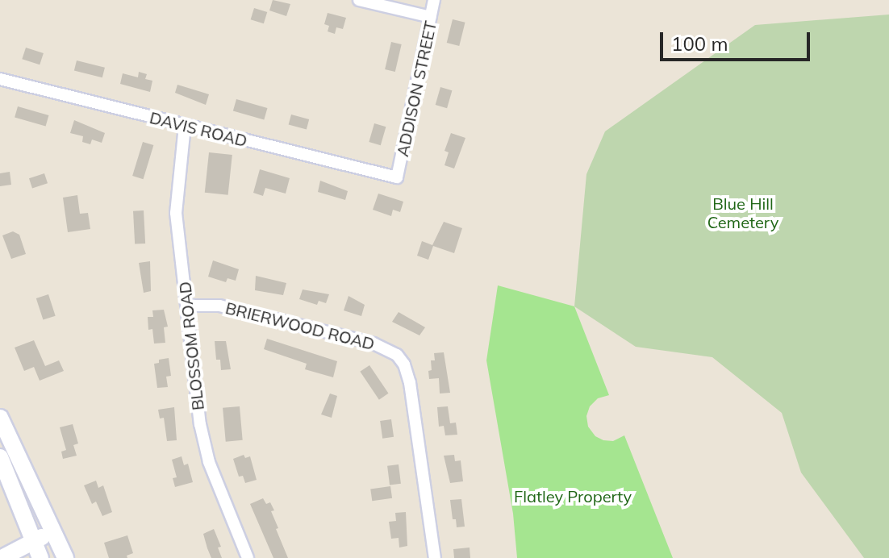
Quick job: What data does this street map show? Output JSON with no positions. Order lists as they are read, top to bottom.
{
  "streets": {
    "street": [
      "ADDISON STREET",
      "DAVIS ROAD",
      "BRIERWOOD ROAD",
      "BLOSSOM ROAD"
    ]
  },
  "crossings": [
    ["ADDISON STREET", "DAVIS ROAD"],
    ["DAVIS ROAD", "BLOSSOM ROAD"],
    ["BRIERWOOD ROAD", "BLOSSOM ROAD"]
  ],
  "parks": ["Blue Hill Cemetery", "Flatley Property"],
  "scale_bar": "100 m"
}
